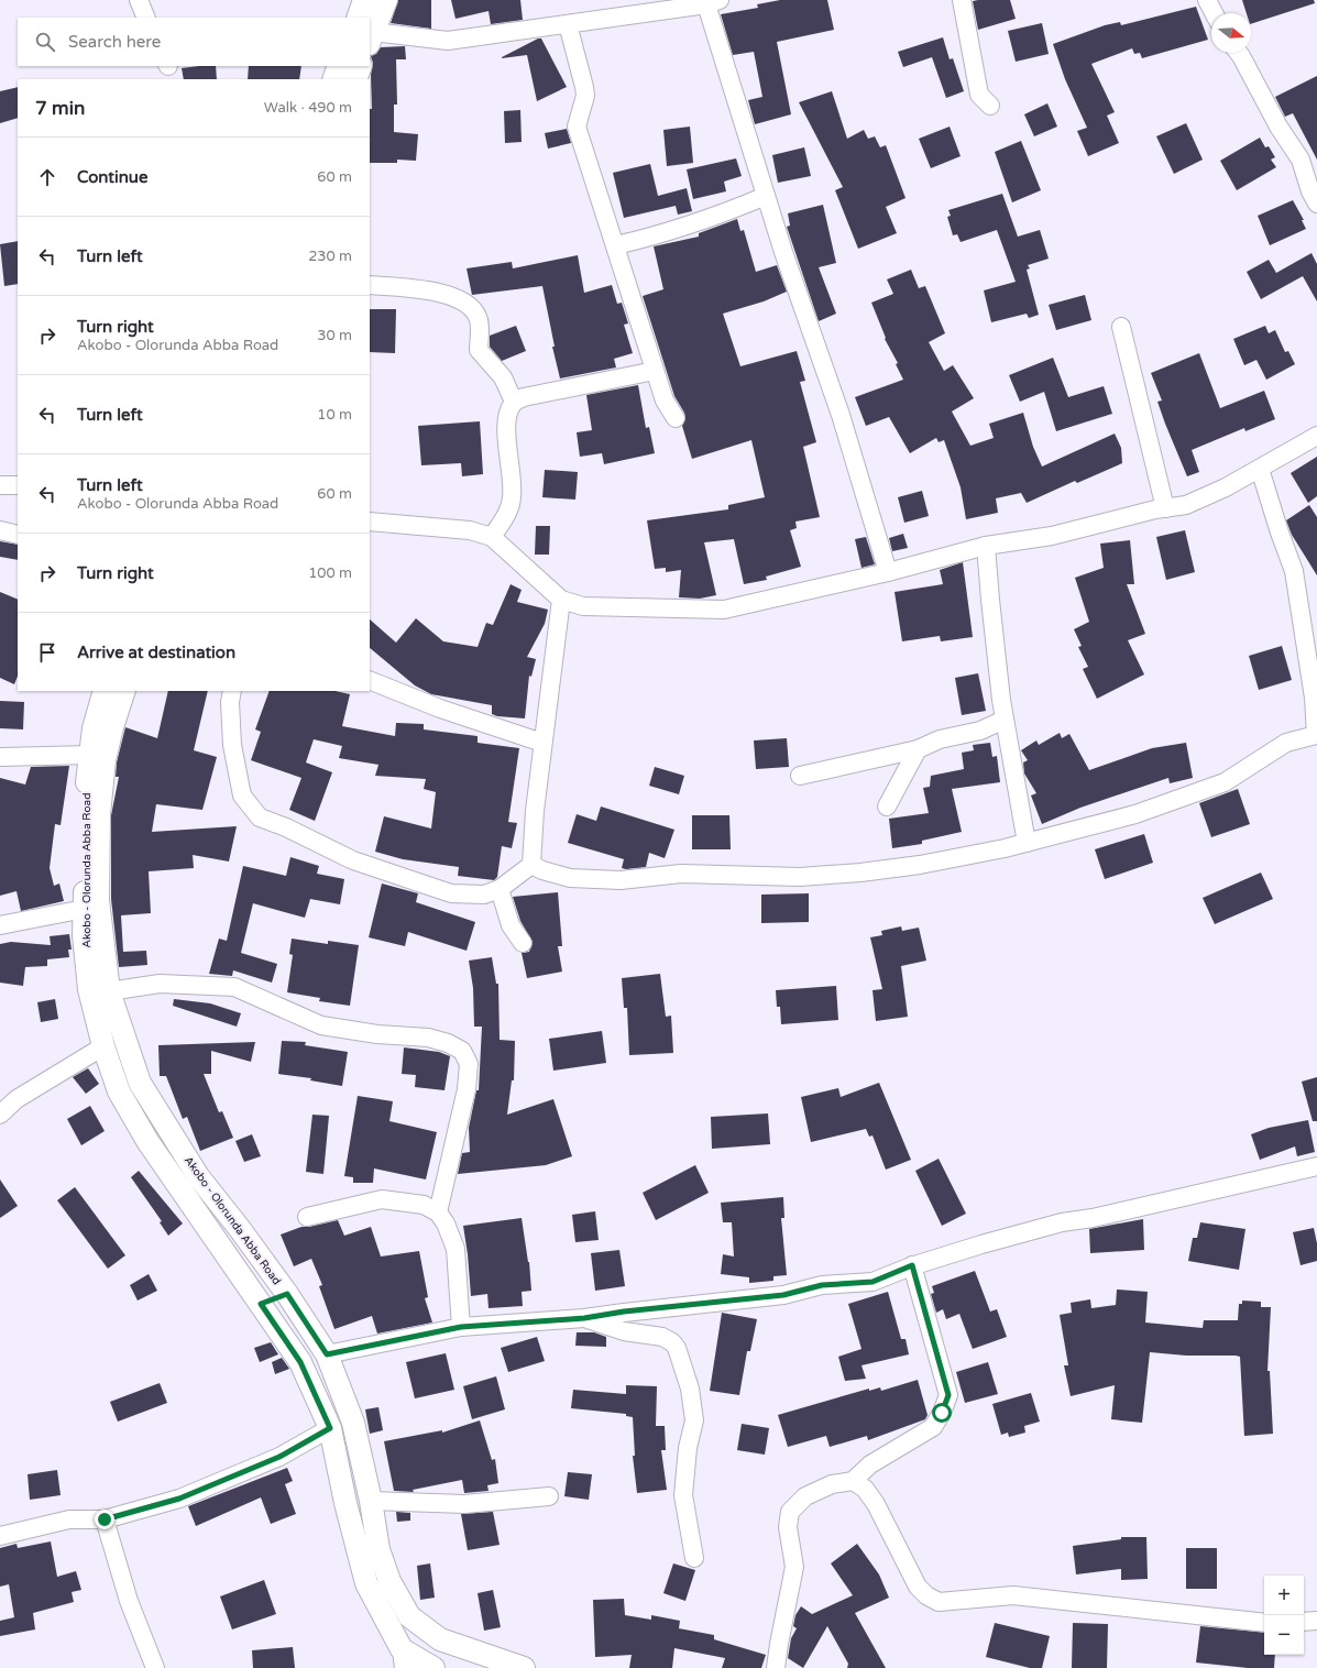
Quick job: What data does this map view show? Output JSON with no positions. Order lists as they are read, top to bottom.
{
  "streets": {
    "main road": ["Akobo - Olorunda Abba Road"]
  },
  "north": "right",
  "page": {
    "search": "Search here",
    "heading": ["7 min", "Walk · 490 m"],
    "list": [
      ["Continue", "60 m"],
      ["Turn left", "230 m"],
      ["Turn right", "Akobo - Olorunda Abba Road", "30 m"],
      ["Turn left", "10 m"],
      ["Turn left", "Akobo - Olorunda Abba Road", "60 m"],
      ["Turn right", "100 m"],
      "Arrive at destination"
    ],
    "map_buttons": ["+", "−"]
  }
}
